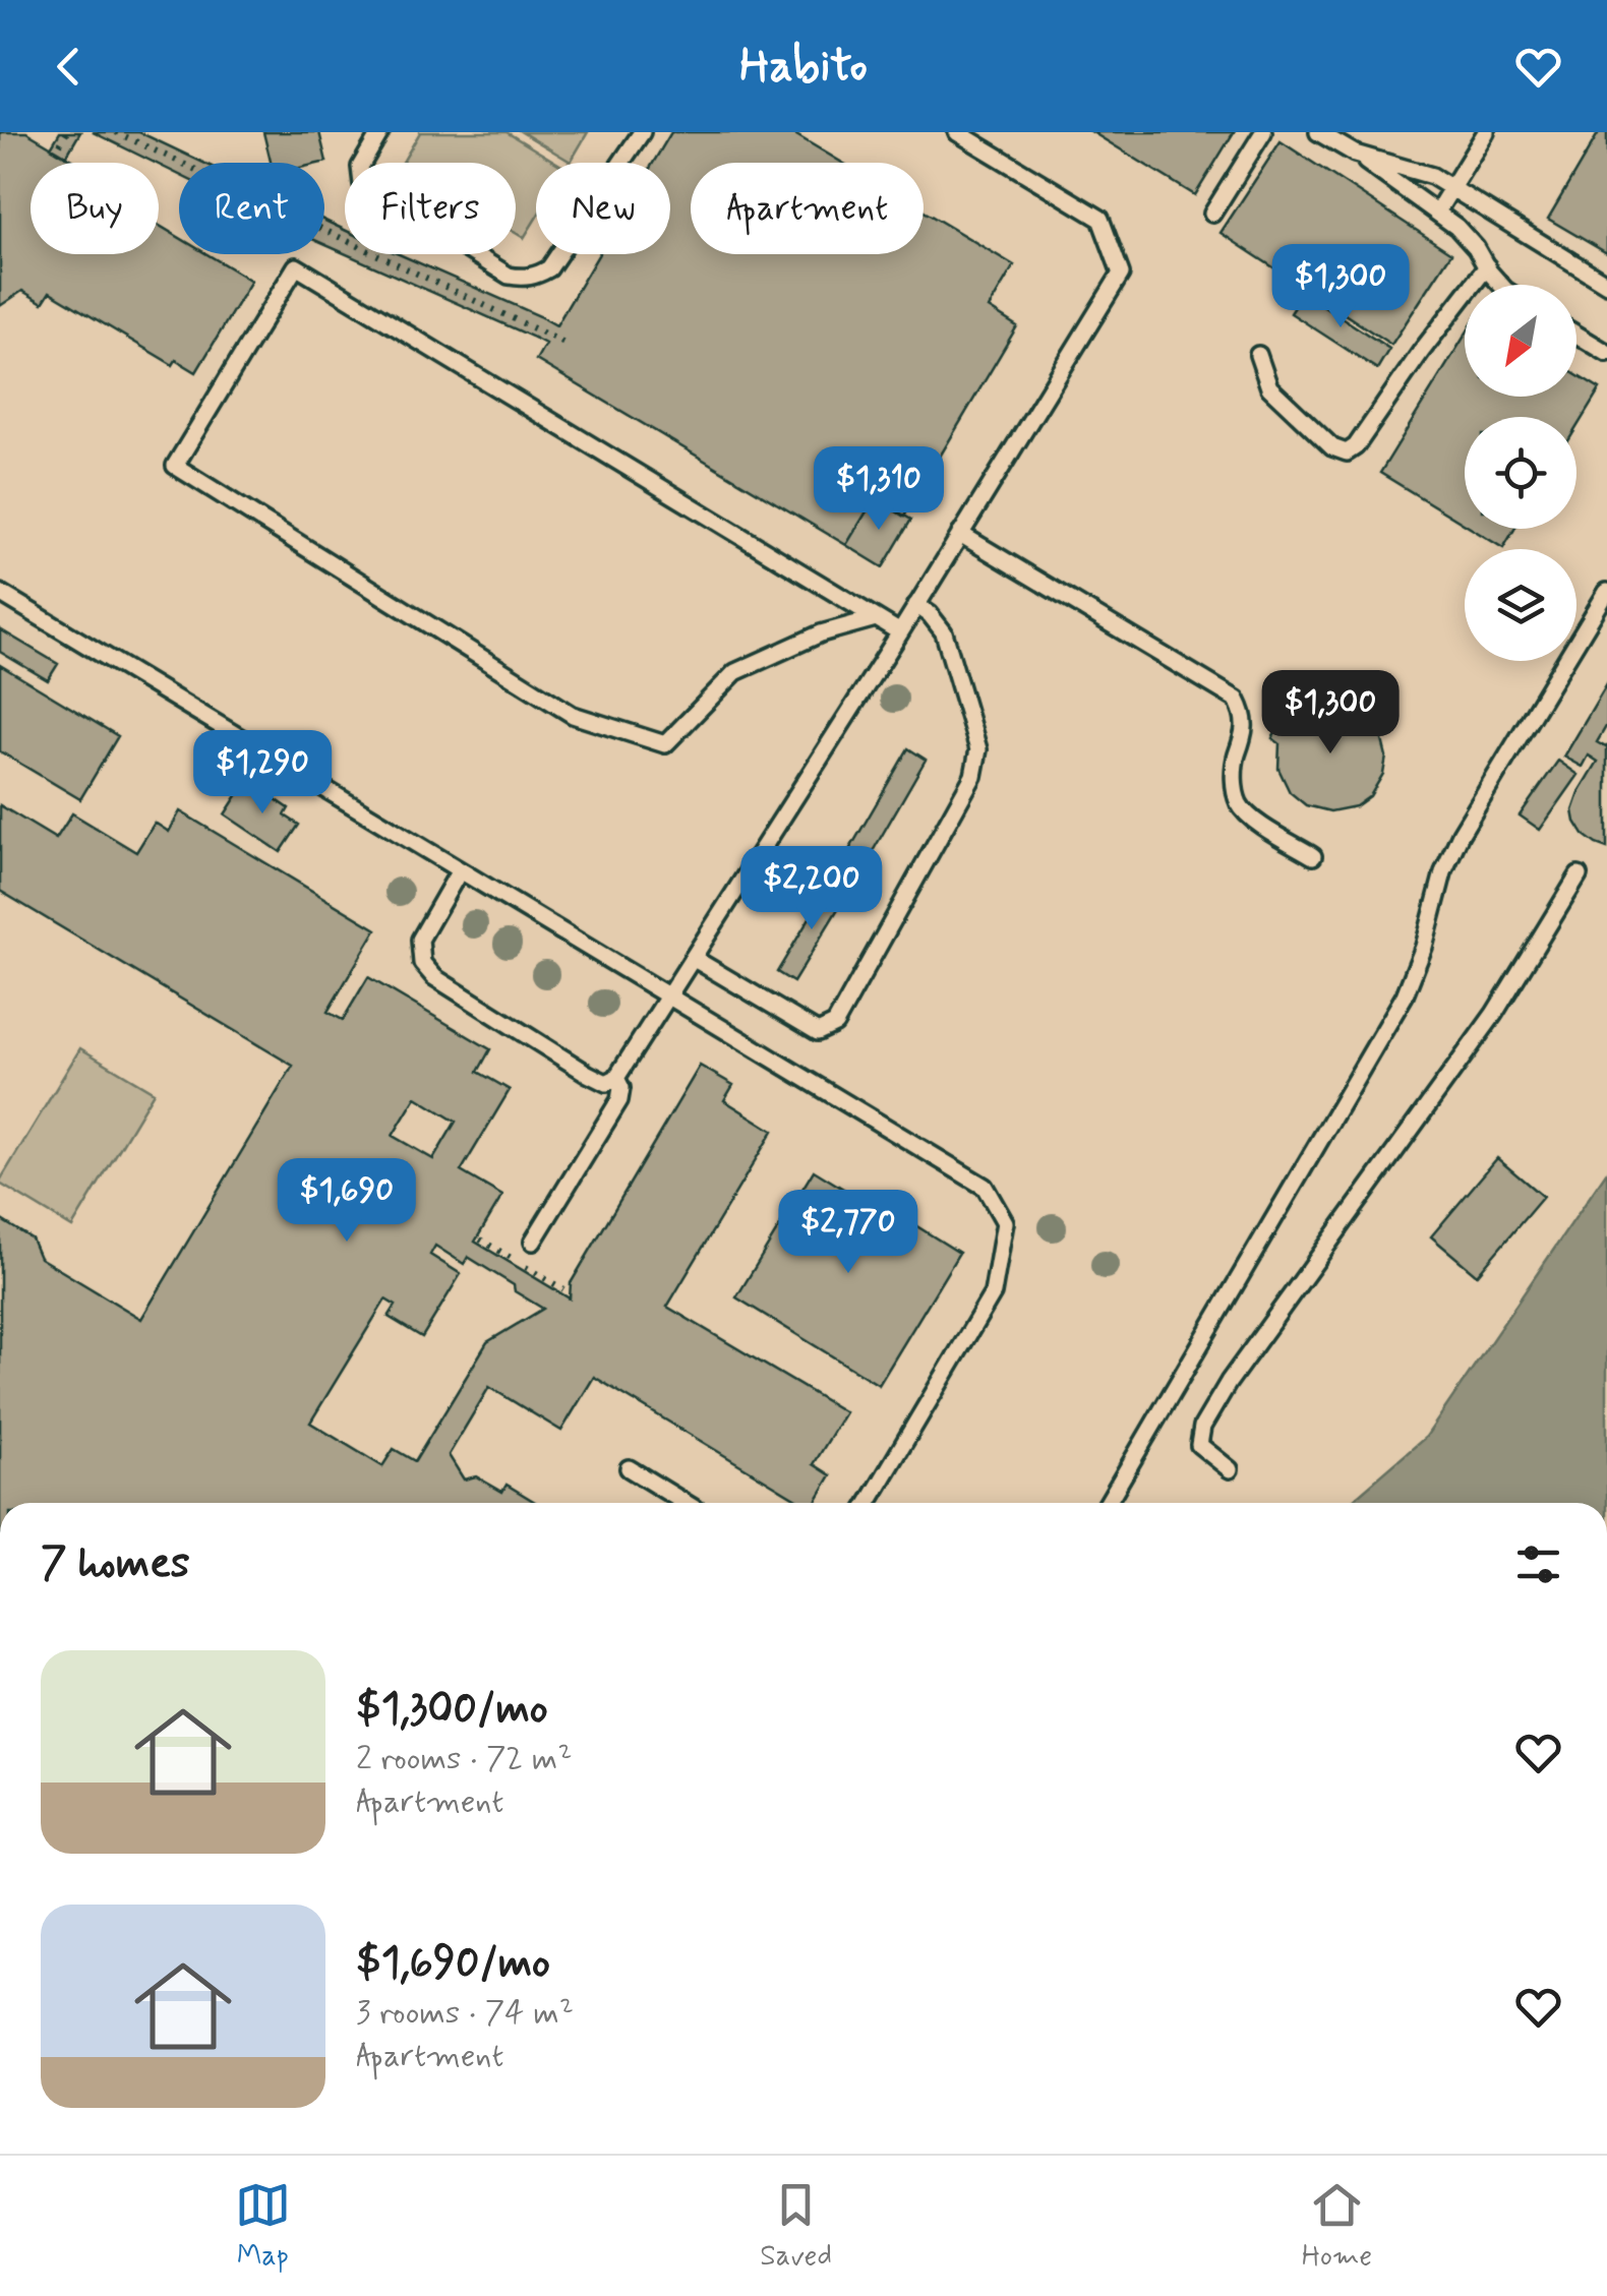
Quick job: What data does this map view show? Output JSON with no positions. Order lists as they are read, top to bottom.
{
  "north": "bottom left",
  "page": {
    "header": "Habito",
    "chip": [
      "Buy",
      "Rent",
      "Filters",
      "New",
      "Apartment"
    ],
    "price": [
      "$1,300",
      "$1,310",
      "$1,300",
      "$1,290",
      "$2,200",
      "$1,690",
      "$2,770"
    ],
    "heading": "7 homes",
    "list": [
      {
        "name": "$1,300/mo",
        "note": "2 rooms · 72 m² · Apartment"
      },
      {
        "name": "$1,690/mo",
        "note": "3 rooms · 74 m² · Apartment"
      }
    ],
    "tabs": ["Map", "Saved", "Home"]
  }
}
